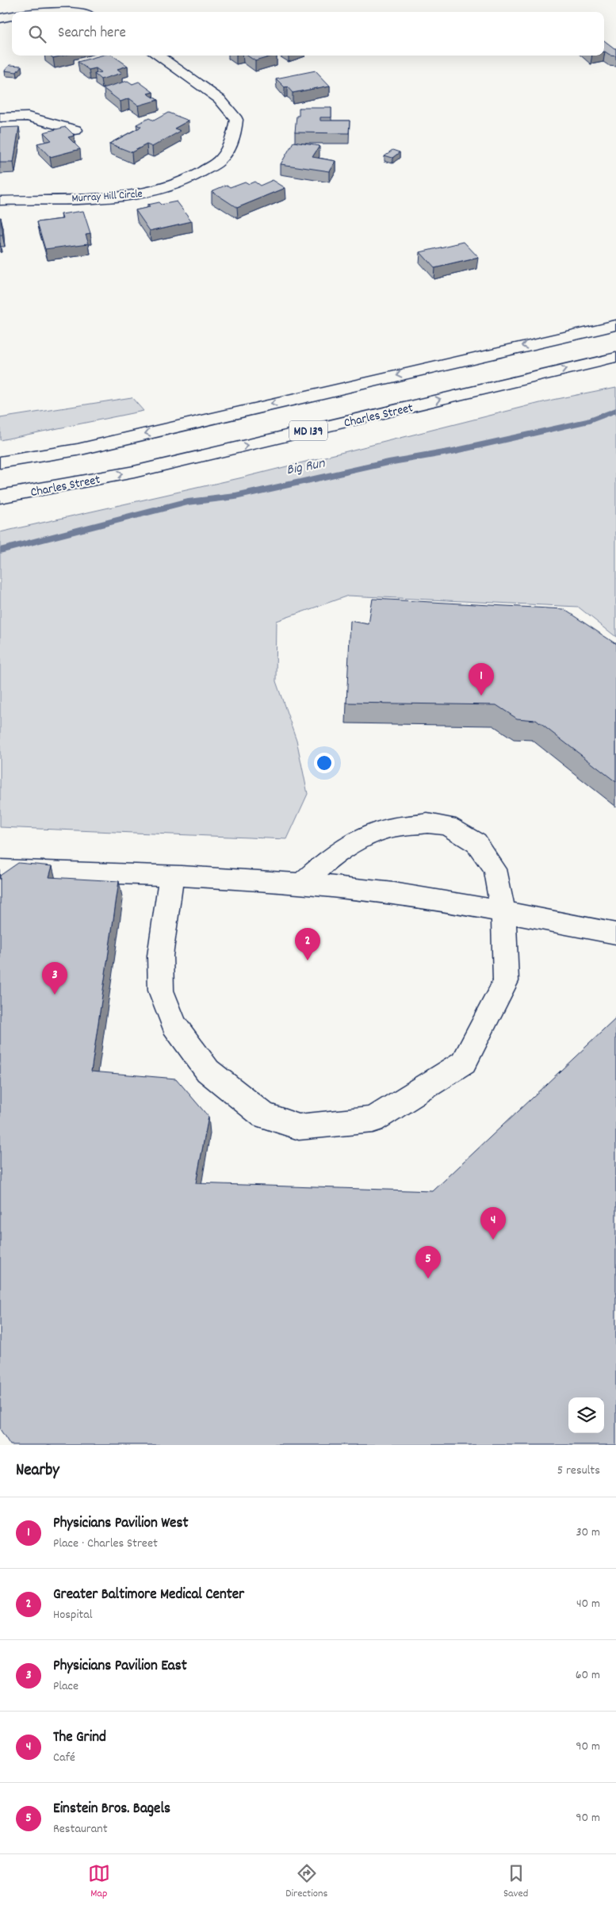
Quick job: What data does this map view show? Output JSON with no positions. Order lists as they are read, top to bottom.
{
  "streets": {
    "main road": ["Murray Hill Circle", "Charles Street", "MD 139"]
  },
  "water": ["Big Run"],
  "page": {
    "search": "Search here",
    "pins": [
      "1",
      "2",
      "3",
      "4",
      "5"
    ],
    "heading": ["Nearby", "5 results"],
    "list": [
      {
        "mark": "1",
        "name": "Physicians Pavilion West",
        "note": "Place · Charles Street",
        "value": "30 m"
      },
      {
        "mark": "2",
        "name": "Greater Baltimore Medical Center",
        "note": "Hospital",
        "value": "40 m"
      },
      {
        "mark": "3",
        "name": "Physicians Pavilion East",
        "note": "Place",
        "value": "60 m"
      },
      {
        "mark": "4",
        "name": "The Grind",
        "note": "Café",
        "value": "90 m"
      },
      {
        "mark": "5",
        "name": "Einstein Bros. Bagels",
        "note": "Restaurant",
        "value": "90 m"
      }
    ],
    "nav": ["Map", "Directions", "Saved"]
  }
}
